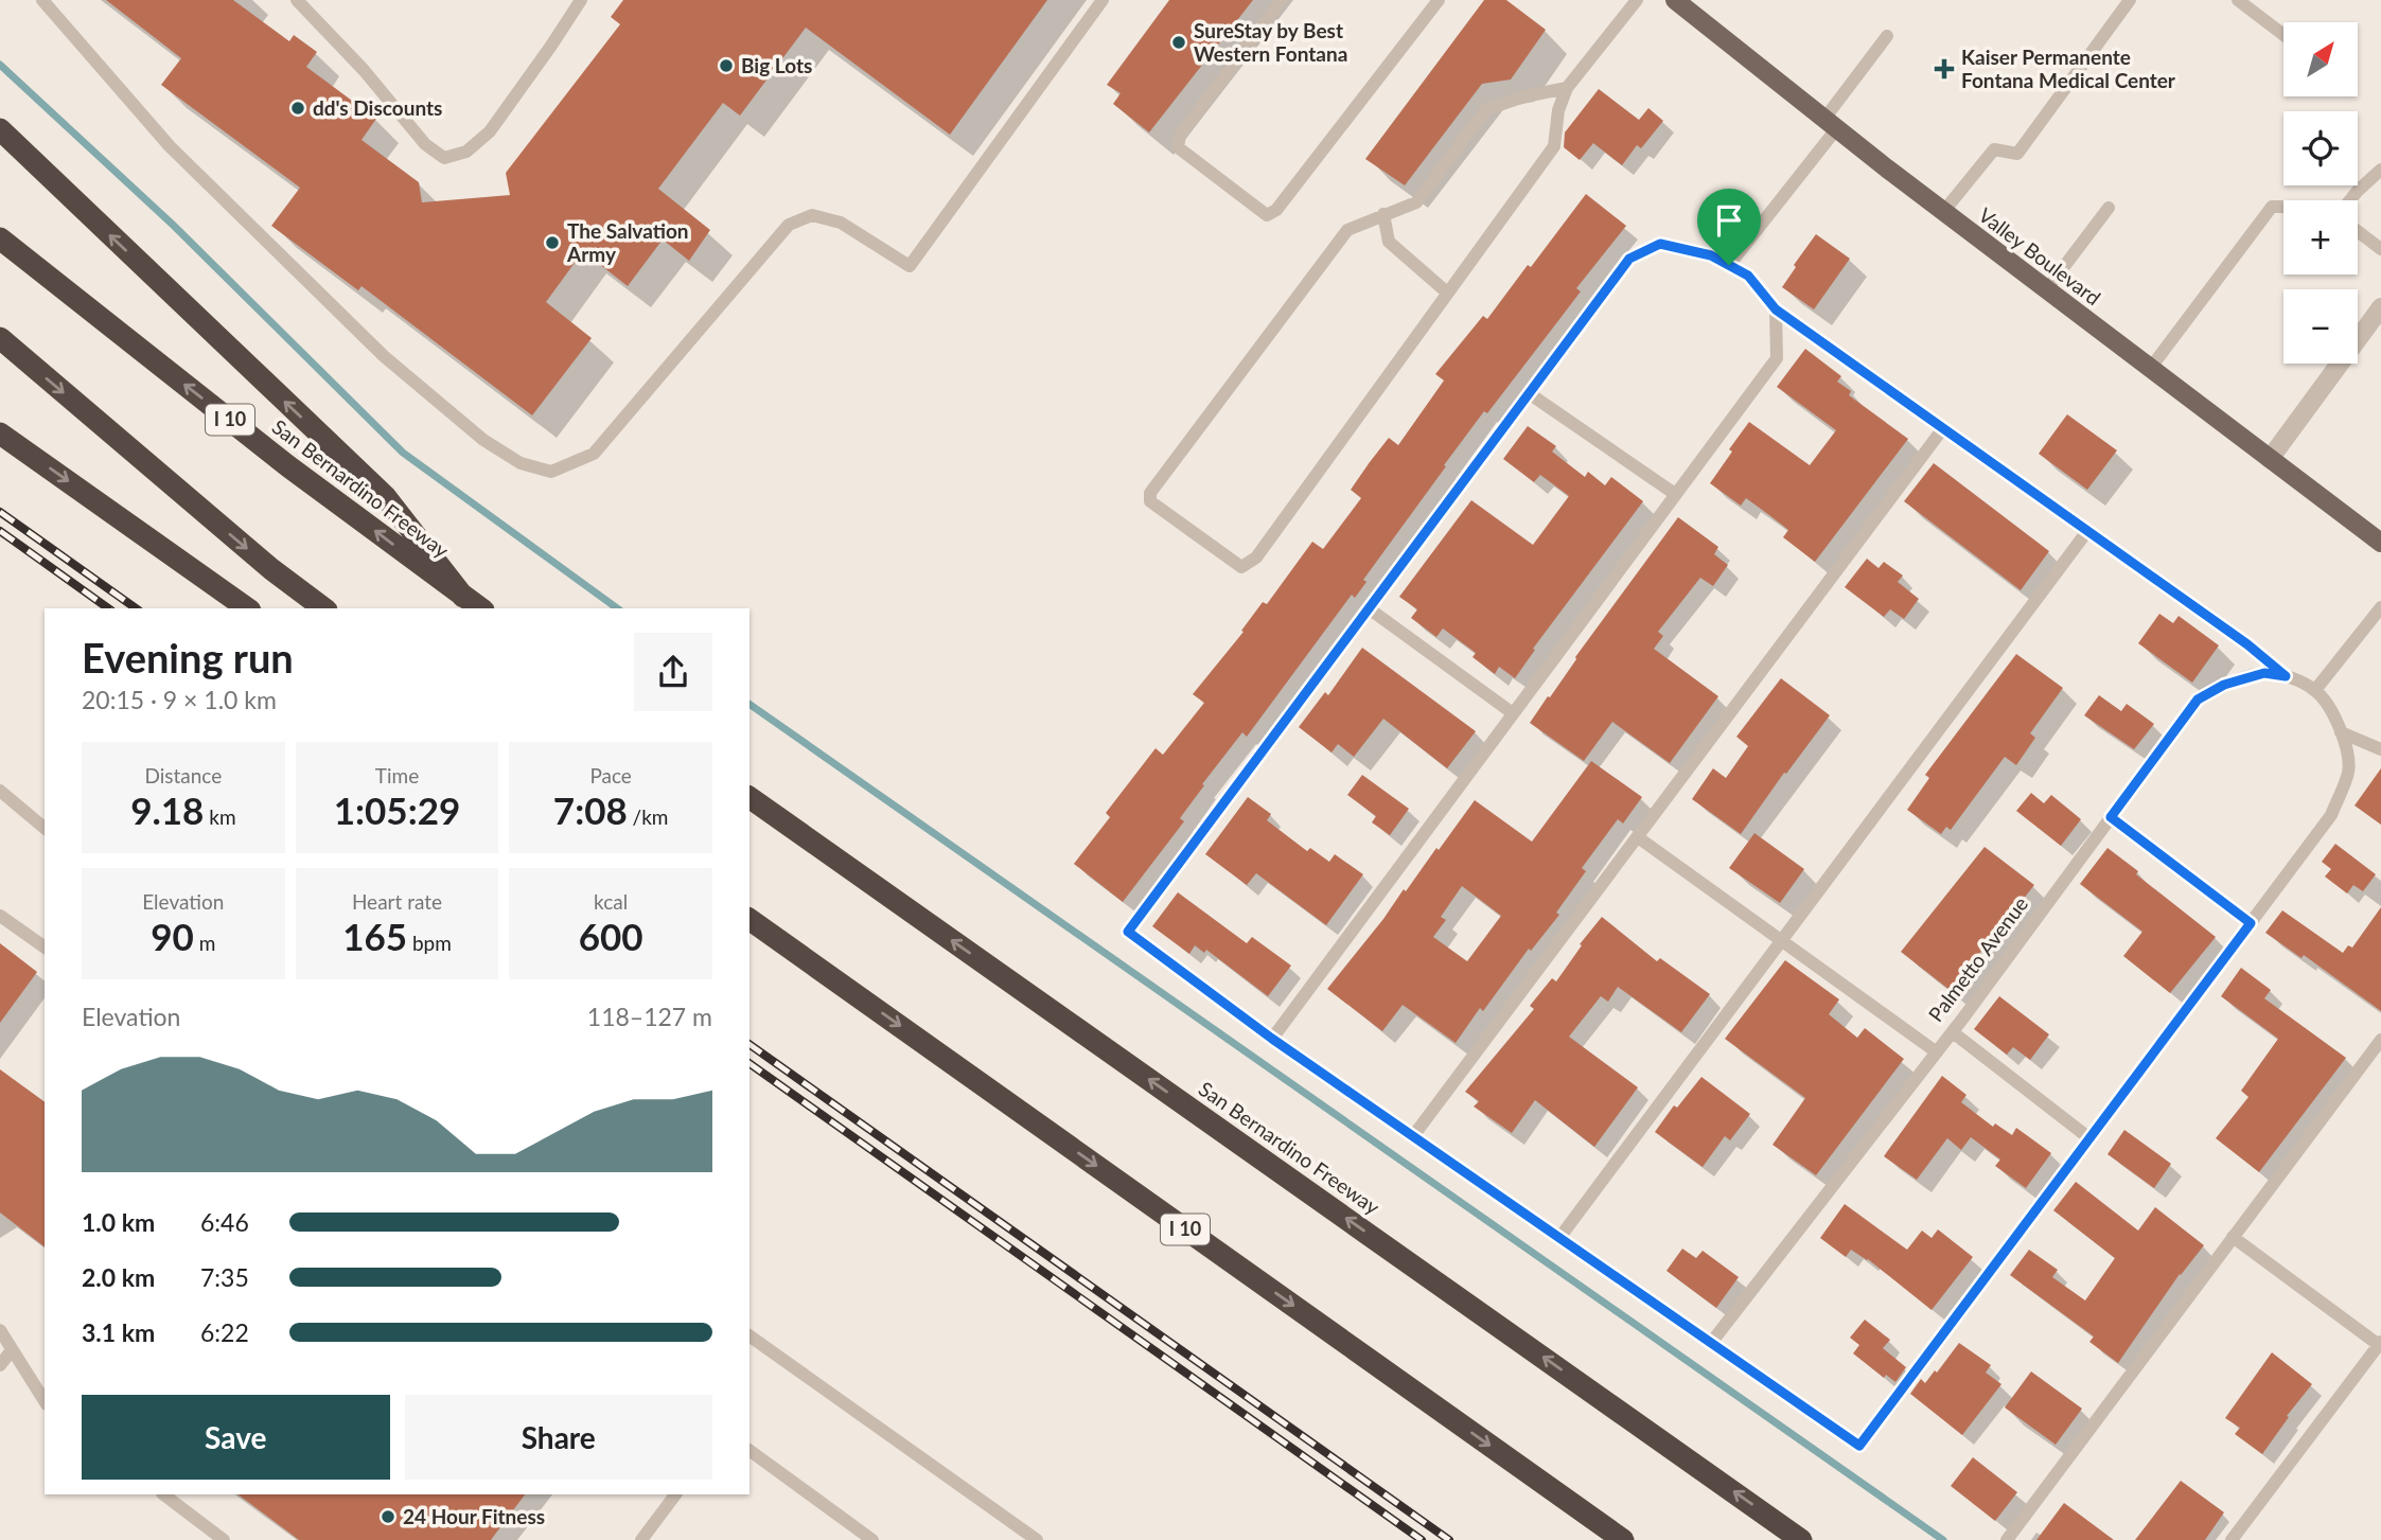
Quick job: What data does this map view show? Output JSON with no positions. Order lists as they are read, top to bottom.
{
  "streets": {
    "highway": ["I 10", "San Bernardino Freeway"],
    "main road": ["Valley Boulevard"],
    "lane": ["Palmetto Avenue"]
  },
  "places": {
    "other": [
      "SureStay by Best Western Fontana",
      "Big Lots",
      "dd's Discounts",
      "The Salvation Army",
      "24 Hour Fitness"
    ],
    "health": ["Kaiser Permanente Fontana Medical Center"]
  },
  "north": "top right",
  "page": {
    "map_buttons": ["+", "−"],
    "heading": ["Evening run", "20:15 · 9 × 1.0 km"],
    "stats": [
      ["Distance", "9.18 km"],
      ["Time", "1:05:29"],
      ["Pace", "7:08 /km"],
      ["Elevation", "90 m"],
      ["Heart rate", "165 bpm"],
      ["kcal", "600"]
    ],
    "chart": ["Elevation", "118–127 m"],
    "list": [
      {
        "name": "1.0 km",
        "note": "6:46"
      },
      {
        "name": "2.0 km",
        "note": "7:35"
      },
      {
        "name": "3.1 km",
        "note": "6:22"
      }
    ],
    "buttons": ["Save", "Share"]
  }
}
